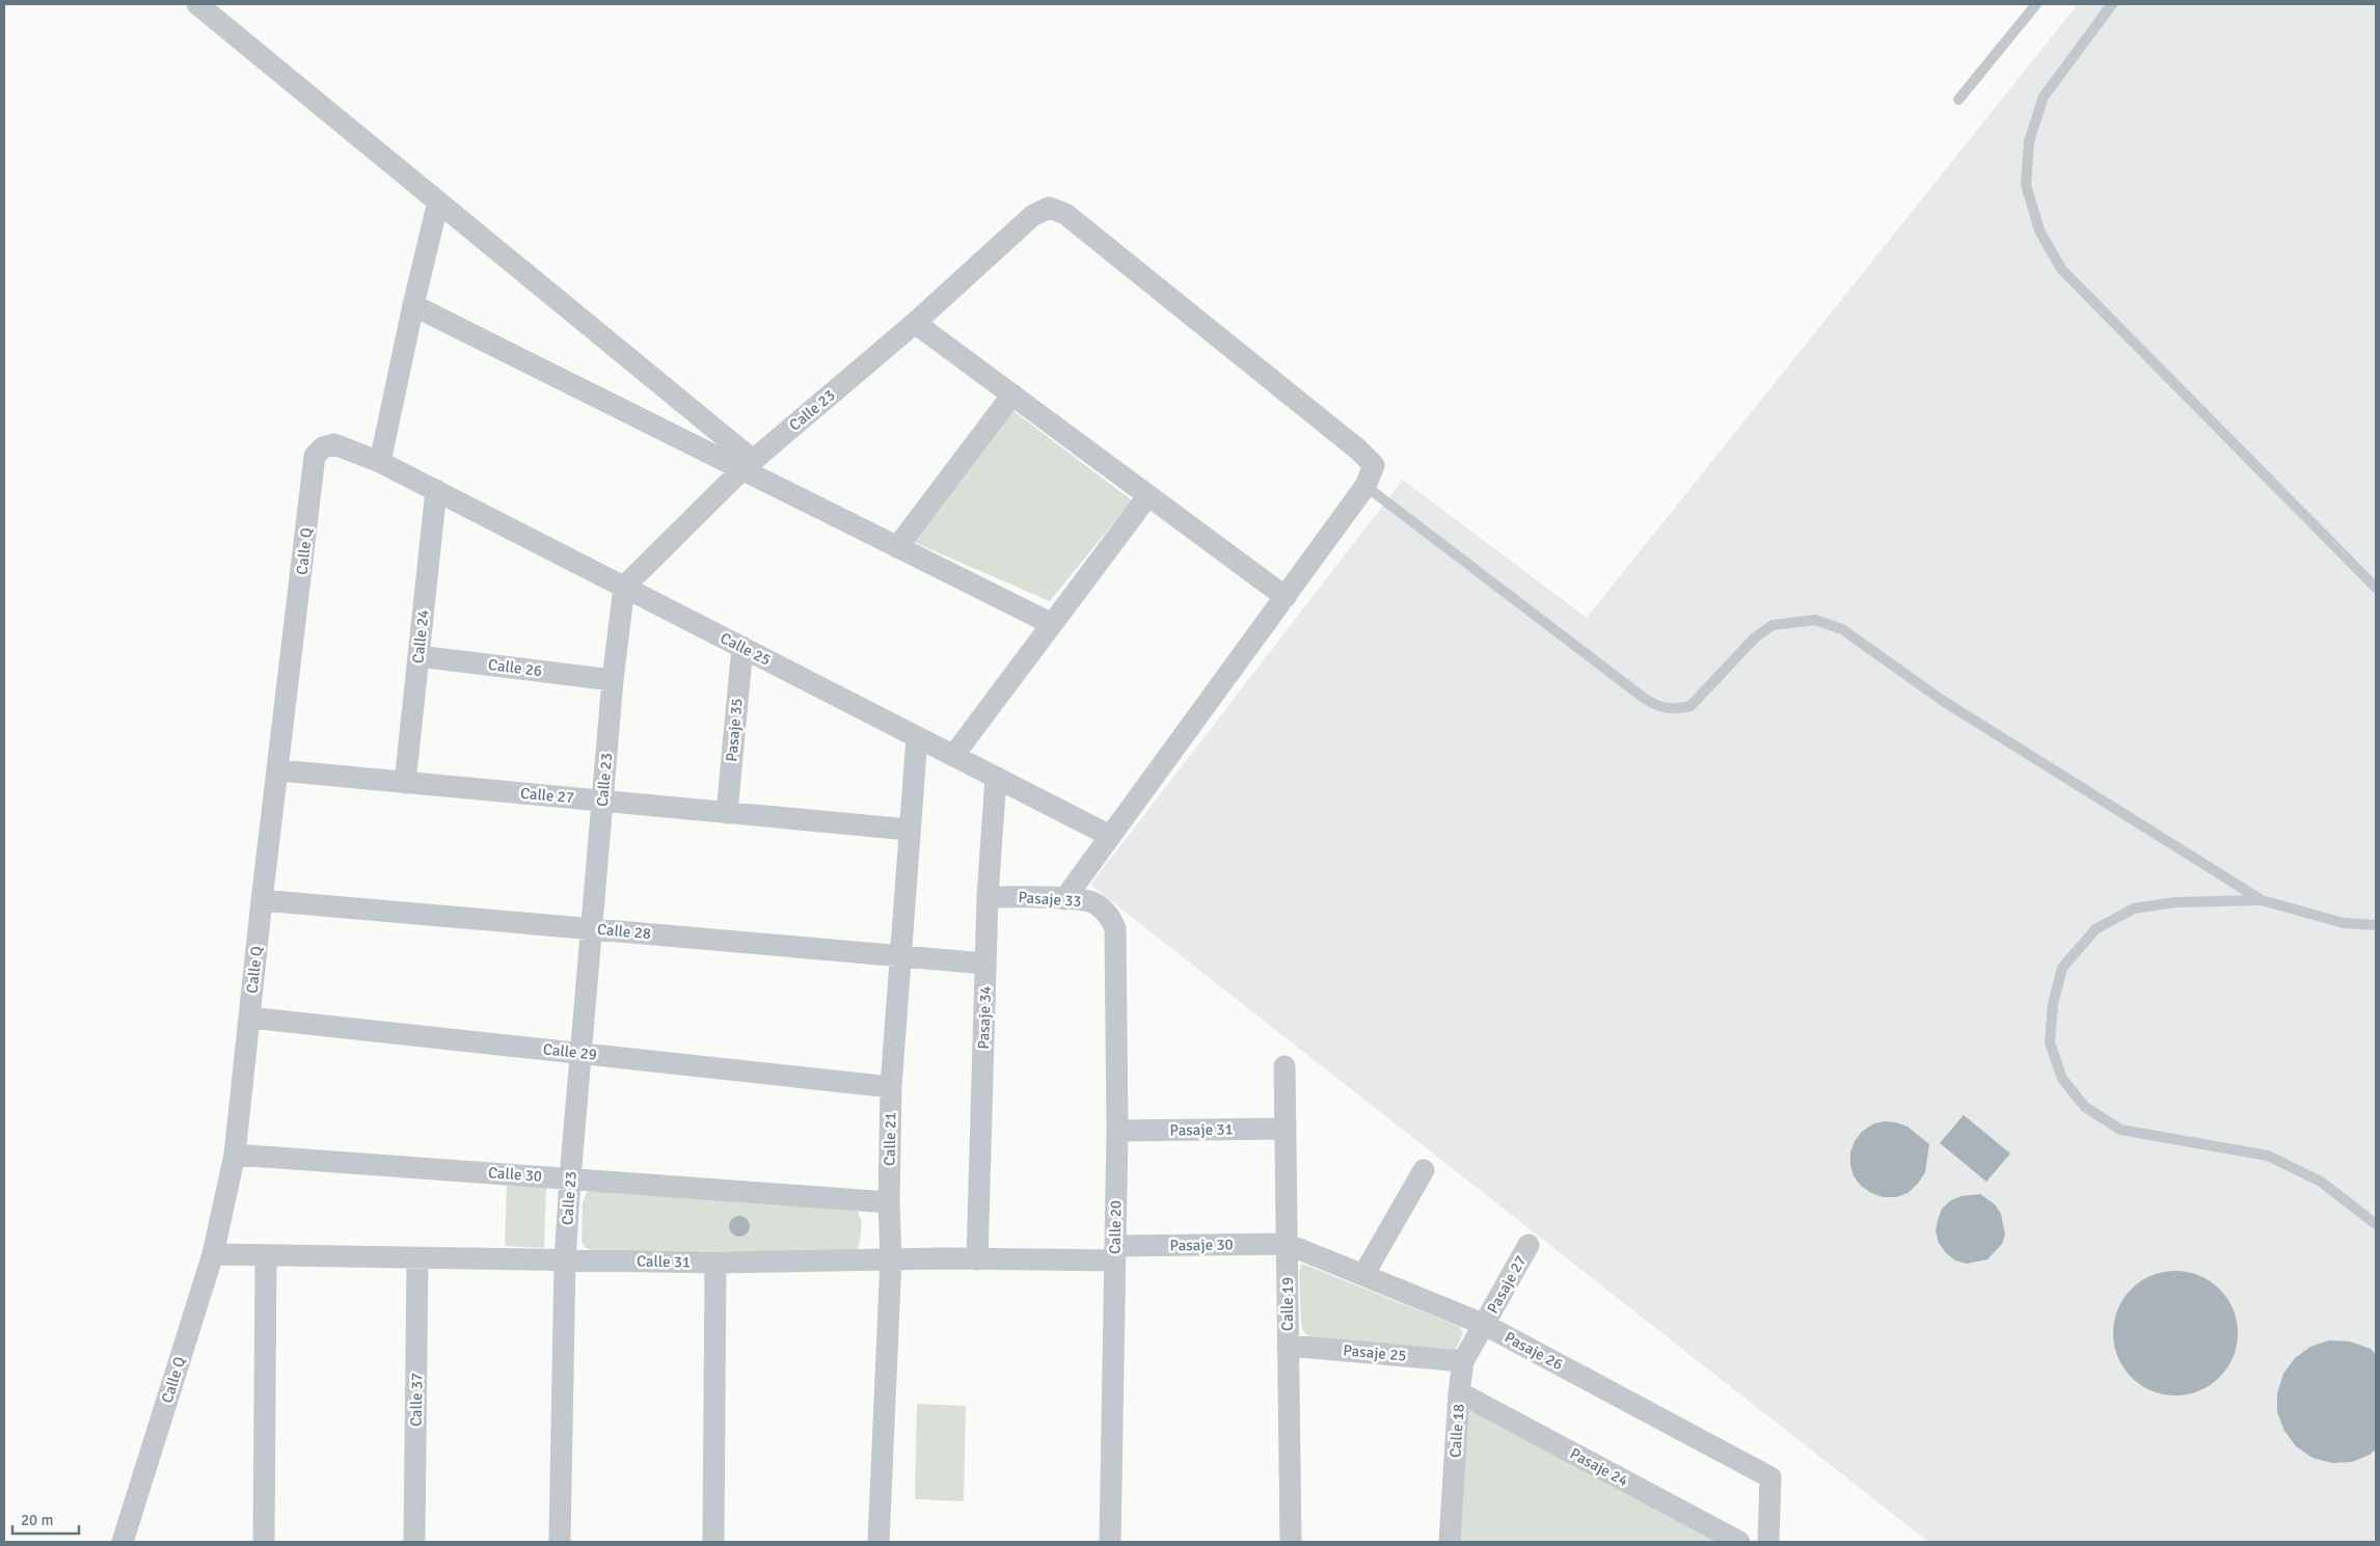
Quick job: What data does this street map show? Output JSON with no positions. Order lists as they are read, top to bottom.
{
  "streets": {
    "street": [
      "Calle 23",
      "Calle Q",
      "Calle 24",
      "Calle 25",
      "Calle 26",
      "Pasaje 35",
      "Calle 27",
      "Pasaje 33",
      "Calle 28",
      "Pasaje 34",
      "Calle 29",
      "Pasaje 31",
      "Calle 21",
      "Calle 30",
      "Calle 20",
      "Pasaje 30",
      "Calle 31",
      "Pasaje 27",
      "Calle 19",
      "Pasaje 26",
      "Pasaje 25",
      "Calle 37",
      "Calle 18",
      "Pasaje 24"
    ]
  },
  "crossings": [
    ["Calle 23", "Calle 25"],
    ["Calle 23", "Calle 26"],
    ["Calle 23", "Calle 27"],
    ["Calle 23", "Calle 28"],
    ["Calle 23", "Calle 29"],
    ["Calle 23", "Calle 30"],
    ["Calle 23", "Calle 31"],
    ["Calle Q", "Calle 25"],
    ["Calle Q", "Calle 27"],
    ["Calle Q", "Calle 28"],
    ["Calle Q", "Calle 29"],
    ["Calle Q", "Calle 30"],
    ["Calle Q", "Calle 31"],
    ["Calle 24", "Calle 25"],
    ["Calle 24", "Calle 26"],
    ["Calle 24", "Calle 27"],
    ["Calle 25", "Pasaje 35"],
    ["Calle 25", "Pasaje 34"],
    ["Calle 25", "Calle 21"],
    ["Pasaje 35", "Calle 27"],
    ["Calle 27", "Calle 21"],
    ["Pasaje 33", "Pasaje 34"],
    ["Pasaje 33", "Calle 20"],
    ["Calle 28", "Pasaje 34"],
    ["Calle 28", "Calle 21"],
    ["Pasaje 34", "Calle 31"],
    ["Calle 29", "Calle 21"],
    ["Pasaje 31", "Calle 20"],
    ["Pasaje 31", "Calle 19"],
    ["Calle 21", "Calle 30"],
    ["Calle 21", "Calle 31"],
    ["Calle 20", "Pasaje 30"],
    ["Calle 20", "Calle 31"],
    ["Pasaje 30", "Calle 31"],
    ["Pasaje 30", "Calle 19"],
    ["Pasaje 30", "Pasaje 26"],
    ["Calle 31", "Calle 37"],
    ["Pasaje 27", "Pasaje 26"],
    ["Pasaje 27", "Calle 18"],
    ["Calle 19", "Pasaje 26"],
    ["Calle 19", "Pasaje 25"],
    ["Pasaje 26", "Calle 18"],
    ["Pasaje 25", "Calle 18"],
    ["Calle 18", "Pasaje 24"]
  ],
  "scale_bar": "20 m"
}
